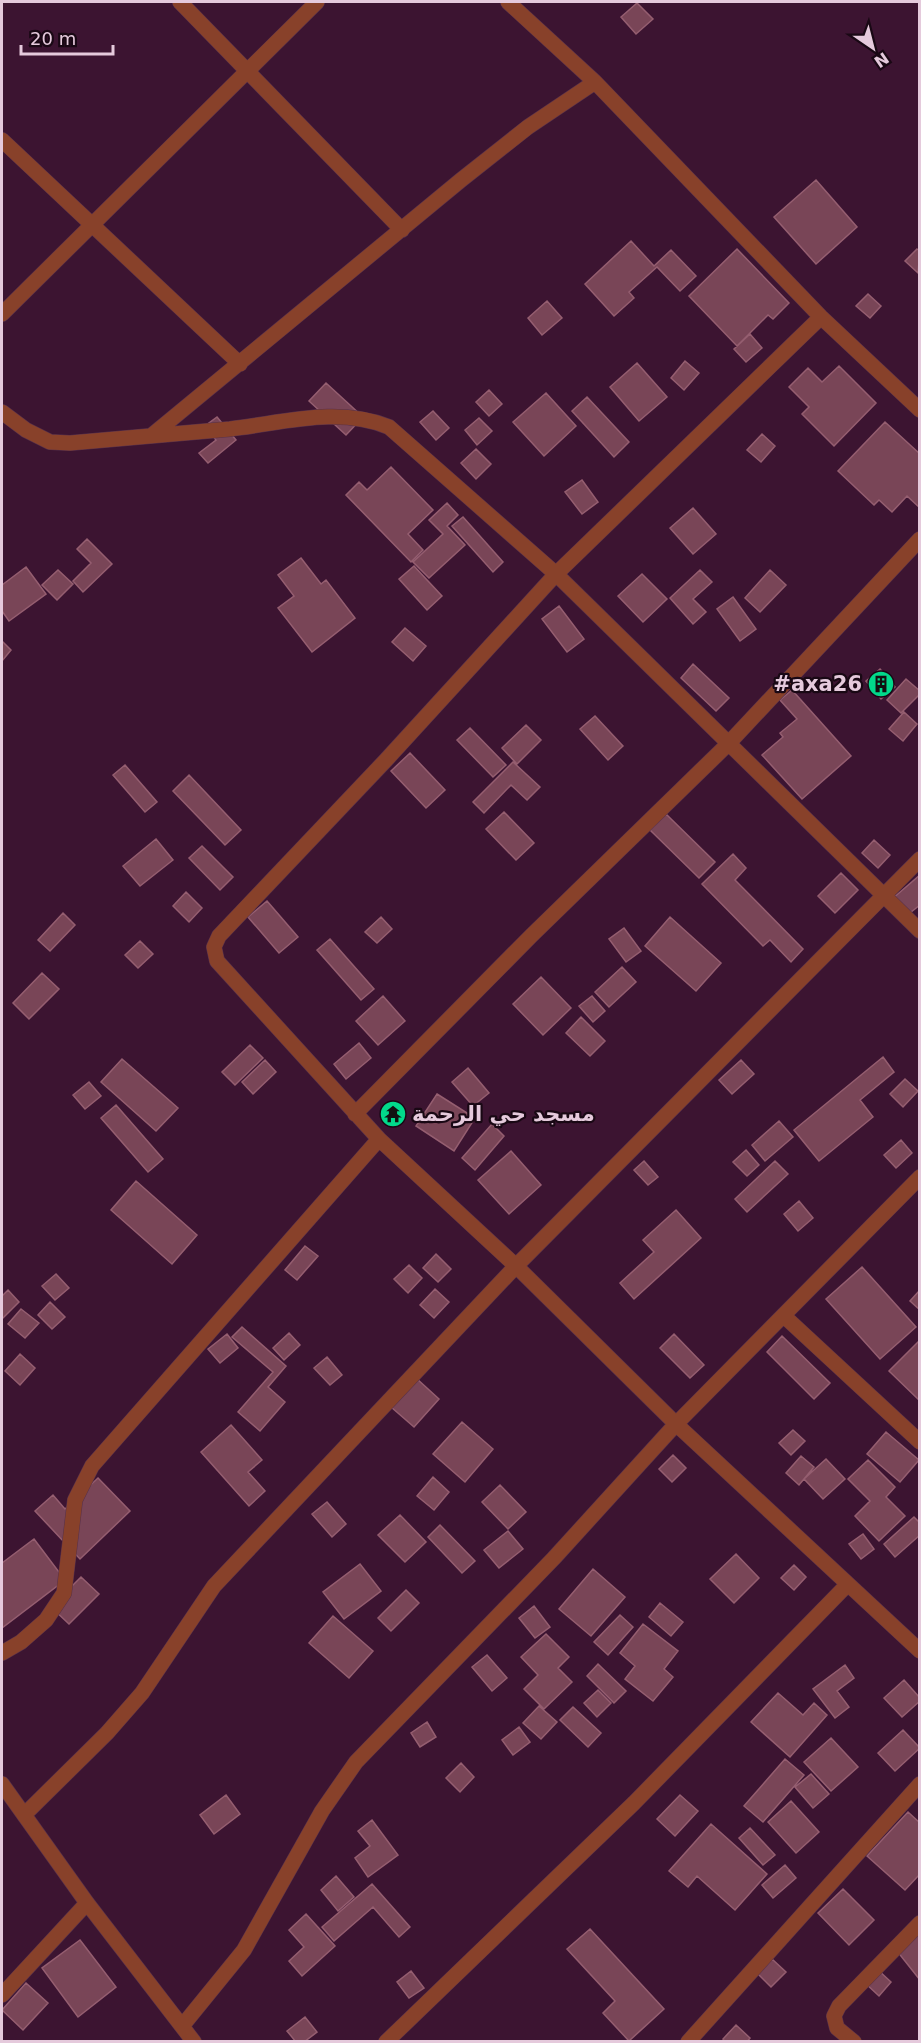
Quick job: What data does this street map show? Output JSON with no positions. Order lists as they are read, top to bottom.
{
  "places": {
    "building": ["#axa26"],
    "temple": ["مسجد حي الرحمة"]
  },
  "scale_bar": "20 m",
  "north": "bottom right"
}
